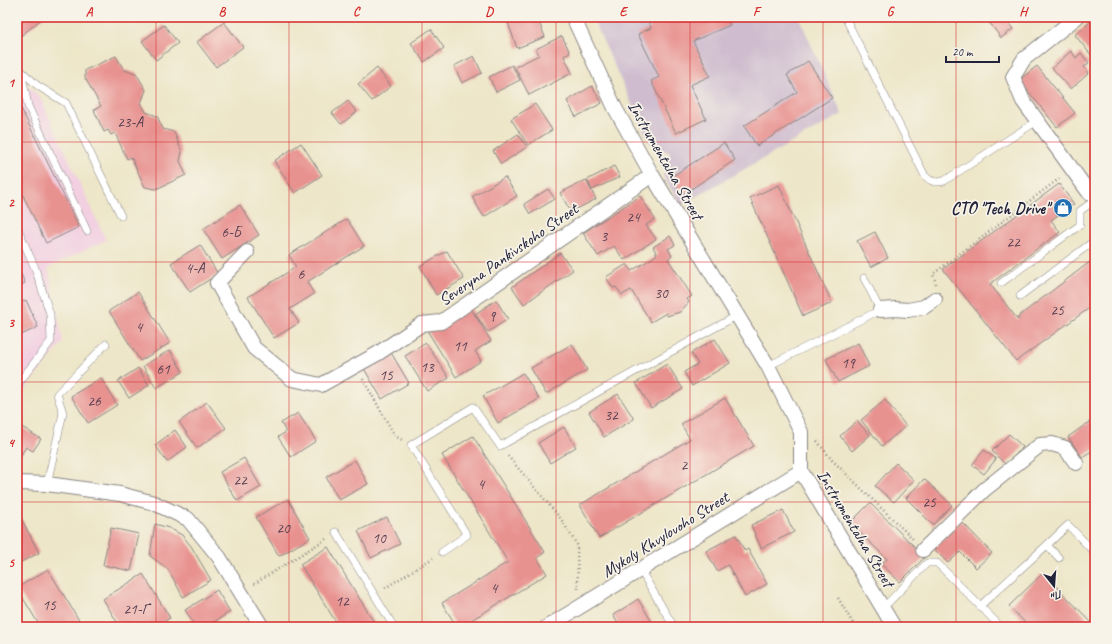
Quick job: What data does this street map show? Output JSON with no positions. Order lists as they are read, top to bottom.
{
  "streets": {
    "street": ["Instrumentalna Street", "Severyna Pankivskoho Street", "Mykoly Khvylovoho Street"]
  },
  "crossings": [
    ["Instrumentalna Street", "Severyna Pankivskoho Street"],
    ["Instrumentalna Street", "Mykoly Khvylovoho Street"]
  ],
  "places": {
    "shop": ["СТО \"Tech Drive\""]
  },
  "house_numbers": [
    "23-А",
    "24",
    "6-Б",
    "3",
    "22",
    "4-А",
    "6",
    "30",
    "25",
    "9",
    "4",
    "11",
    "19",
    "13",
    "61",
    "15",
    "26",
    "32",
    "2",
    "22",
    "4",
    "25",
    "20",
    "10",
    "4",
    "12",
    "15",
    "21-Г"
  ],
  "scale_bar": "20 m",
  "north": "bottom",
  "grid": {
    "columns": [
      "A",
      "B",
      "C",
      "D",
      "E",
      "F",
      "G",
      "H"
    ],
    "rows": [
      "1",
      "2",
      "3",
      "4",
      "5"
    ]
  }
}
